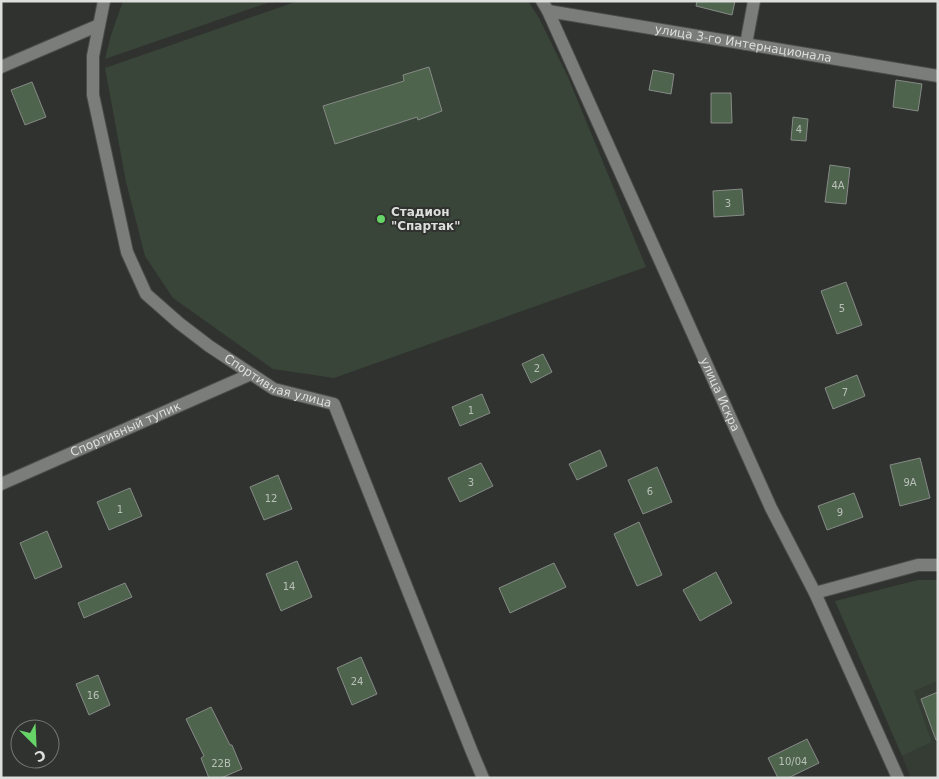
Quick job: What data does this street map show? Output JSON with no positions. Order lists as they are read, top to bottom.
{
  "streets": {
    "street": [
      "улица 3-го Интернационала",
      "Спортивная улица",
      "улица Искра",
      "Спортивный тупик"
    ]
  },
  "crossings": [
    ["улица 3-го Интернационала", "улица Искра"],
    ["Спортивная улица", "Спортивный тупик"]
  ],
  "places": ["Стадион \"Спартак\""],
  "house_numbers": [
    "4",
    "4А",
    "3",
    "5",
    "2",
    "7",
    "1",
    "3",
    "9А",
    "6",
    "12",
    "1",
    "9",
    "14",
    "24",
    "16",
    "10/04",
    "22В"
  ],
  "north": "bottom right"
}
